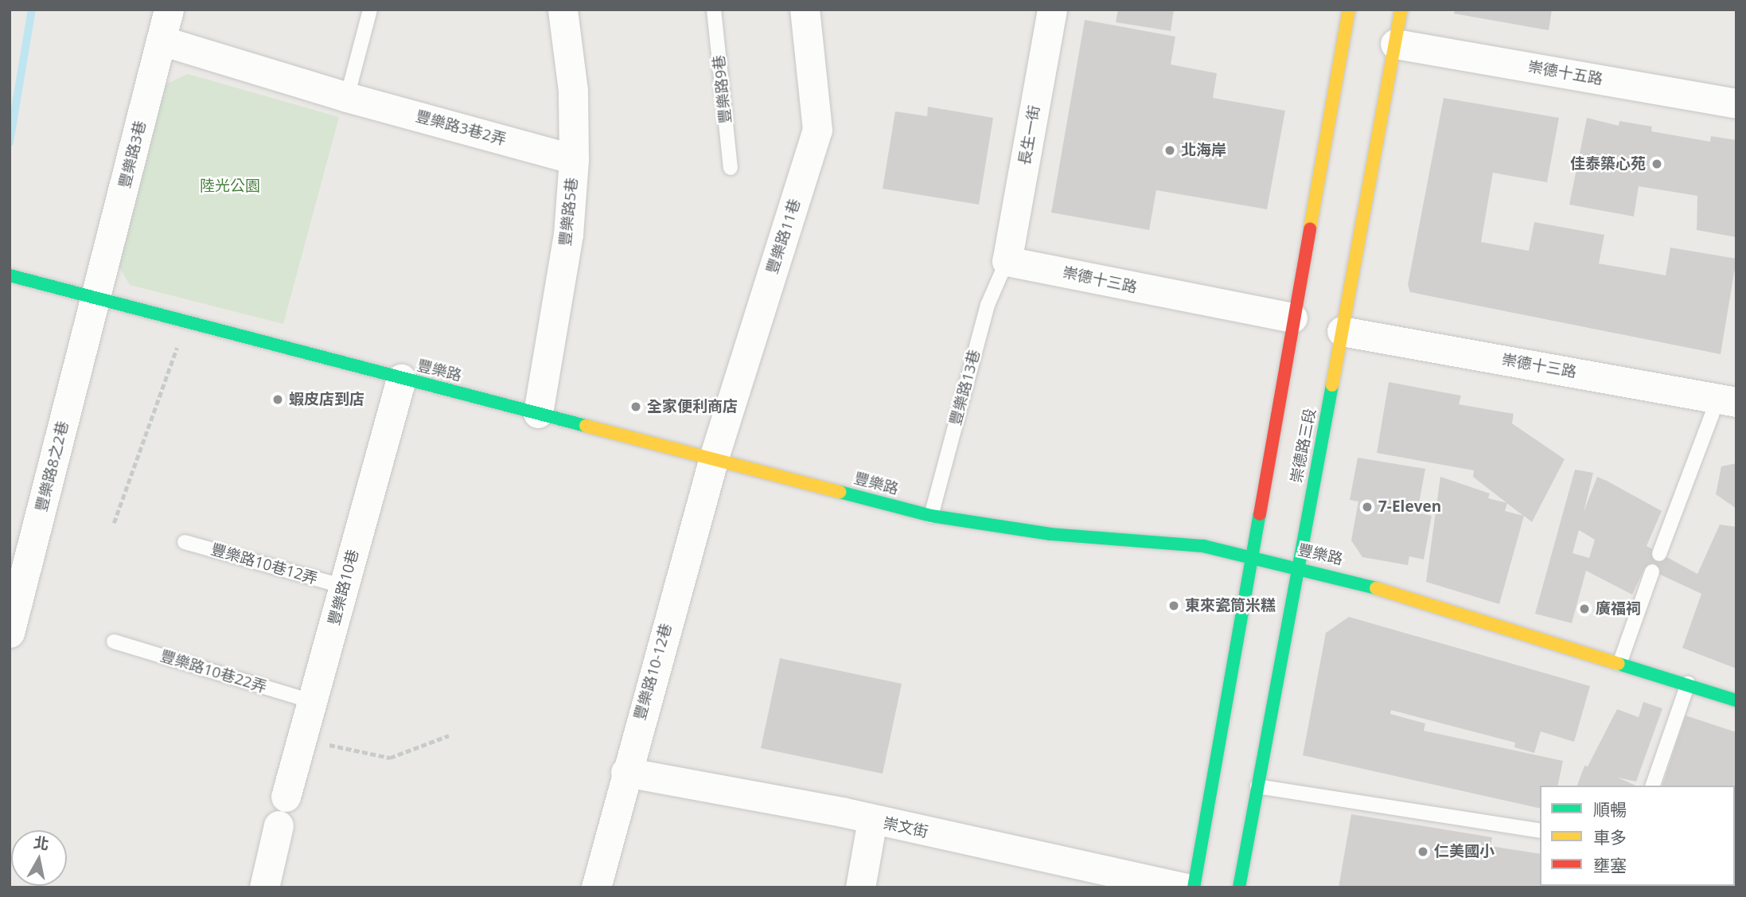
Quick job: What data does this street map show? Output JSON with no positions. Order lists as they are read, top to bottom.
{
  "streets": {
    "street": [
      "崇德十五路",
      "豐樂路3巷2弄",
      "長生一街",
      "豐樂路3巷",
      "豐樂路5巷",
      "豐樂路11巷",
      "崇德十三路",
      "豐樂路",
      "崇德路三段",
      "豐樂路8之2巷",
      "豐樂路10巷",
      "豐樂路10-12巷",
      "崇文街"
    ],
    "lane": [
      "豐樂路9巷",
      "豐樂路13巷",
      "豐樂路10巷12弄",
      "豐樂路10巷22弄"
    ]
  },
  "crossings": [
    ["崇德十五路", "崇德路三段"],
    ["豐樂路3巷2弄", "豐樂路3巷"],
    ["豐樂路3巷2弄", "豐樂路5巷"],
    ["長生一街", "崇德十三路"],
    ["長生一街", "豐樂路13巷"],
    ["豐樂路3巷", "豐樂路"],
    ["豐樂路3巷", "豐樂路8之2巷"],
    ["豐樂路5巷", "豐樂路"],
    ["豐樂路11巷", "豐樂路"],
    ["豐樂路11巷", "豐樂路10-12巷"],
    ["崇德十三路", "豐樂路13巷"],
    ["崇德十三路", "崇德路三段"],
    ["豐樂路", "豐樂路13巷"],
    ["豐樂路", "崇德路三段"],
    ["豐樂路", "豐樂路8之2巷"],
    ["豐樂路", "豐樂路10巷"],
    ["豐樂路", "豐樂路10-12巷"],
    ["豐樂路10巷12弄", "豐樂路10巷"],
    ["豐樂路10巷", "豐樂路10巷22弄"],
    ["豐樂路10-12巷", "崇文街"]
  ],
  "parks": ["陸光公園"],
  "places": [
    "北海岸",
    "佳泰築心苑",
    "蝦皮店到店",
    "全家便利商店",
    "7-Eleven",
    "東來瓷筒米糕",
    "廣福祠",
    "仁美國小"
  ],
  "legend": ["順暢", "車多", "壅塞"],
  "north": "top"
}
